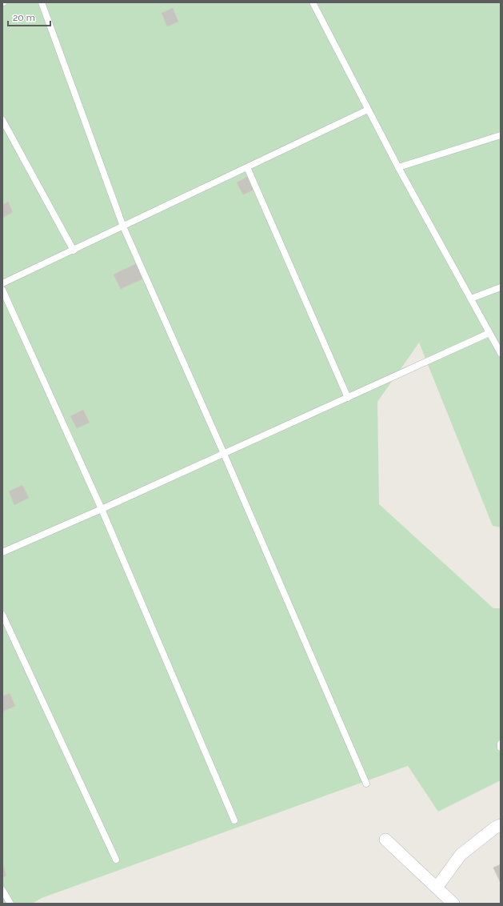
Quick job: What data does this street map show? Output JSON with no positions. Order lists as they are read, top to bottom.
{
  "scale_bar": "20 m"
}
